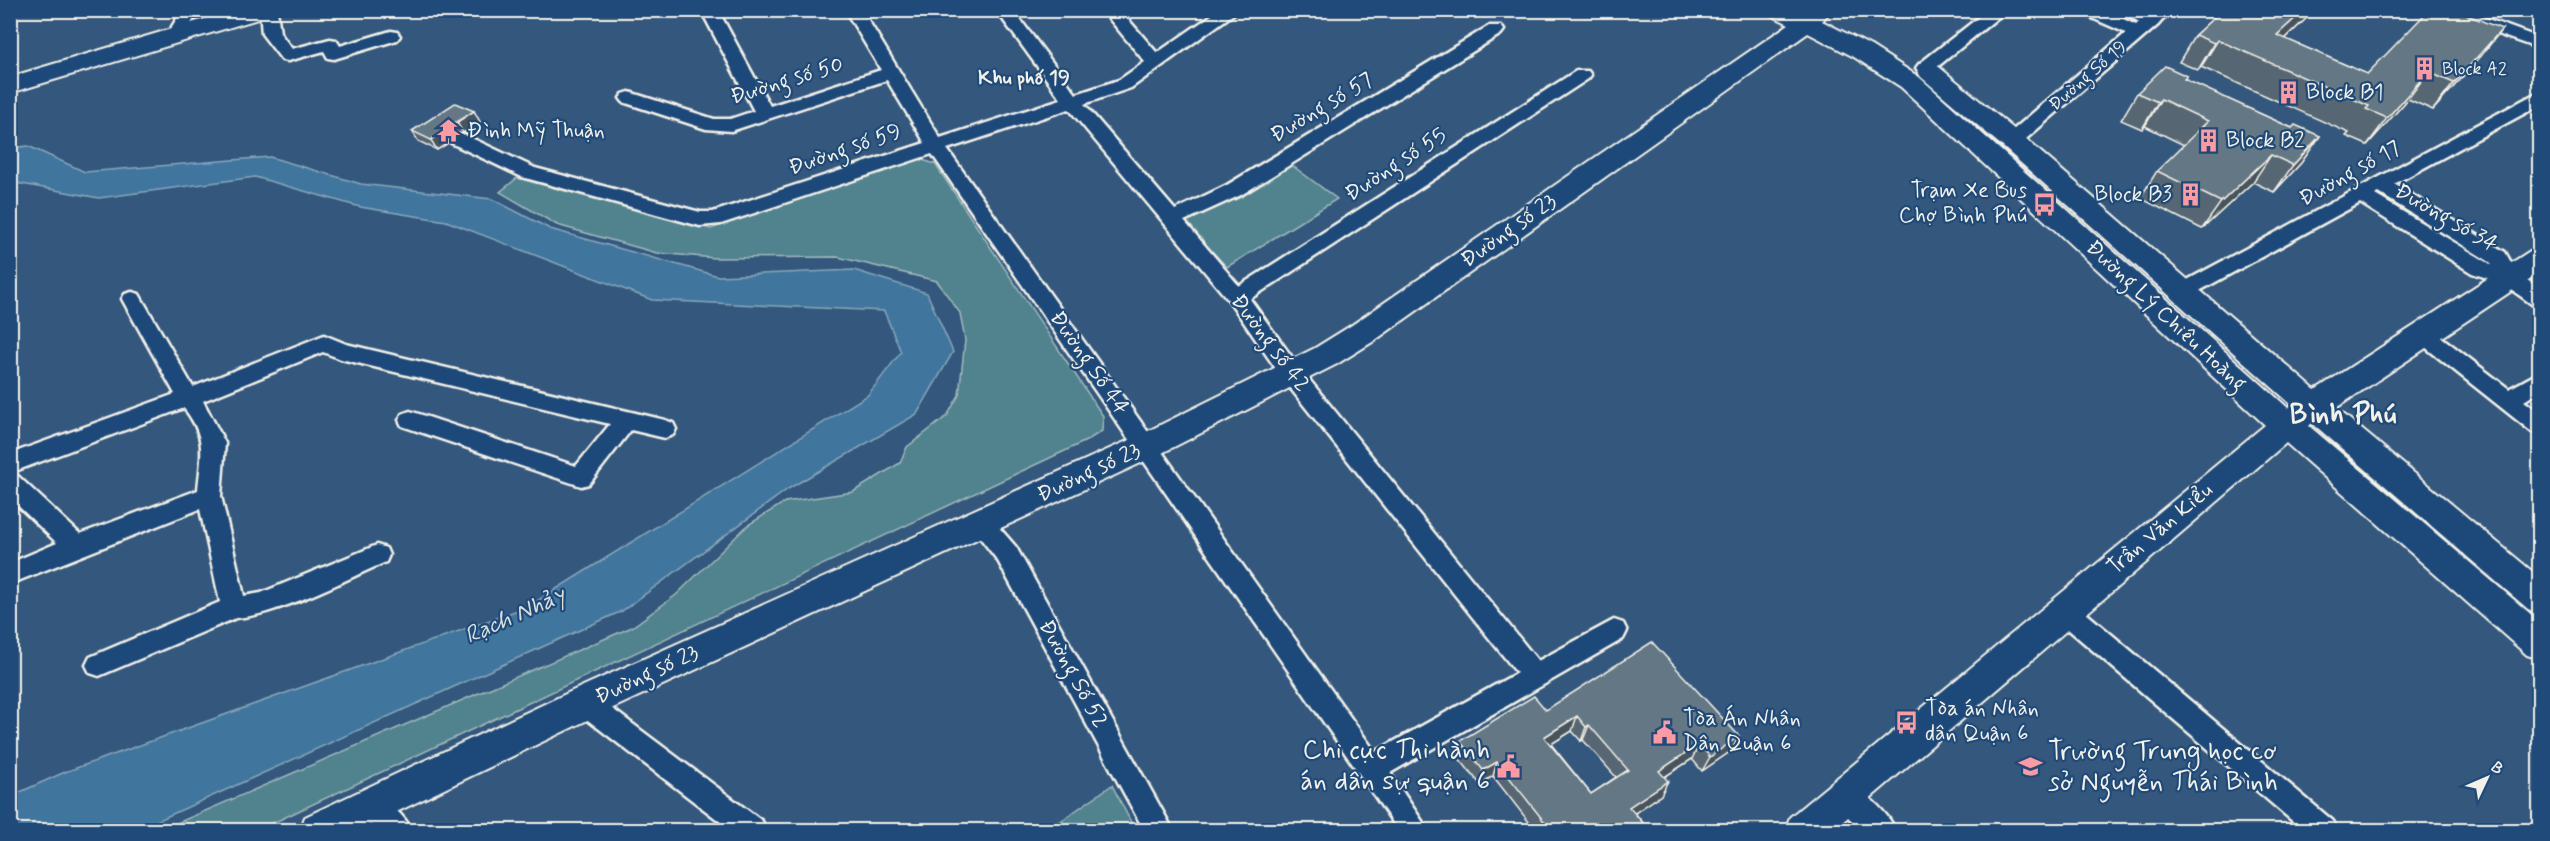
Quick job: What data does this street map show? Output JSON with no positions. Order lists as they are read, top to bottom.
{
  "streets": {
    "street": [
      "Đường Số 19",
      "Đường số 50",
      "Đường số 57",
      "Đường số 59",
      "Đường số 55",
      "Đường số 17",
      "Đường số 34",
      "Đường số 23",
      "Đường Lý Chiêu Hoàng",
      "Đường số 42",
      "Đường Số 44",
      "Trần Văn Kiểu",
      "Đường Số 52"
    ]
  },
  "crossings": [
    ["Đường Số 19", "Đường Lý Chiêu Hoàng"],
    ["Đường số 50", "Đường Số 44"],
    ["Đường số 57", "Đường số 42"],
    ["Đường số 59", "Đường số 42"],
    ["Đường số 59", "Đường Số 44"],
    ["Đường số 55", "Đường số 42"],
    ["Đường số 17", "Đường số 34"],
    ["Đường số 17", "Đường Lý Chiêu Hoàng"],
    ["Đường số 34", "Trần Văn Kiểu"],
    ["Đường số 23", "Đường Lý Chiêu Hoàng"],
    ["Đường số 23", "Đường số 42"],
    ["Đường số 23", "Đường Số 44"],
    ["Đường số 23", "Đường Số 52"],
    ["Đường Lý Chiêu Hoàng", "Trần Văn Kiểu"]
  ],
  "districts": ["Khu phố 19", "Bình Phú"],
  "water": ["Rạch Nhảy"],
  "places": {
    "building": [
      "Block A2",
      "Block B1",
      "Block B2",
      "Block B3"
    ],
    "temple": ["Đình Mỹ Thuận"],
    "bus stop": ["Trạm Xe Bus Chợ Bình Phú", "Tòa án Nhân dân Quận 6"],
    "public building": ["Tòa Án Nhân Dân Quận 6", "Chi cục Thi hành án dân sự quận 6"],
    "school or university": ["Trường Trung học cơ sở Nguyễn Thái Bình"]
  },
  "north": "top right"
}
